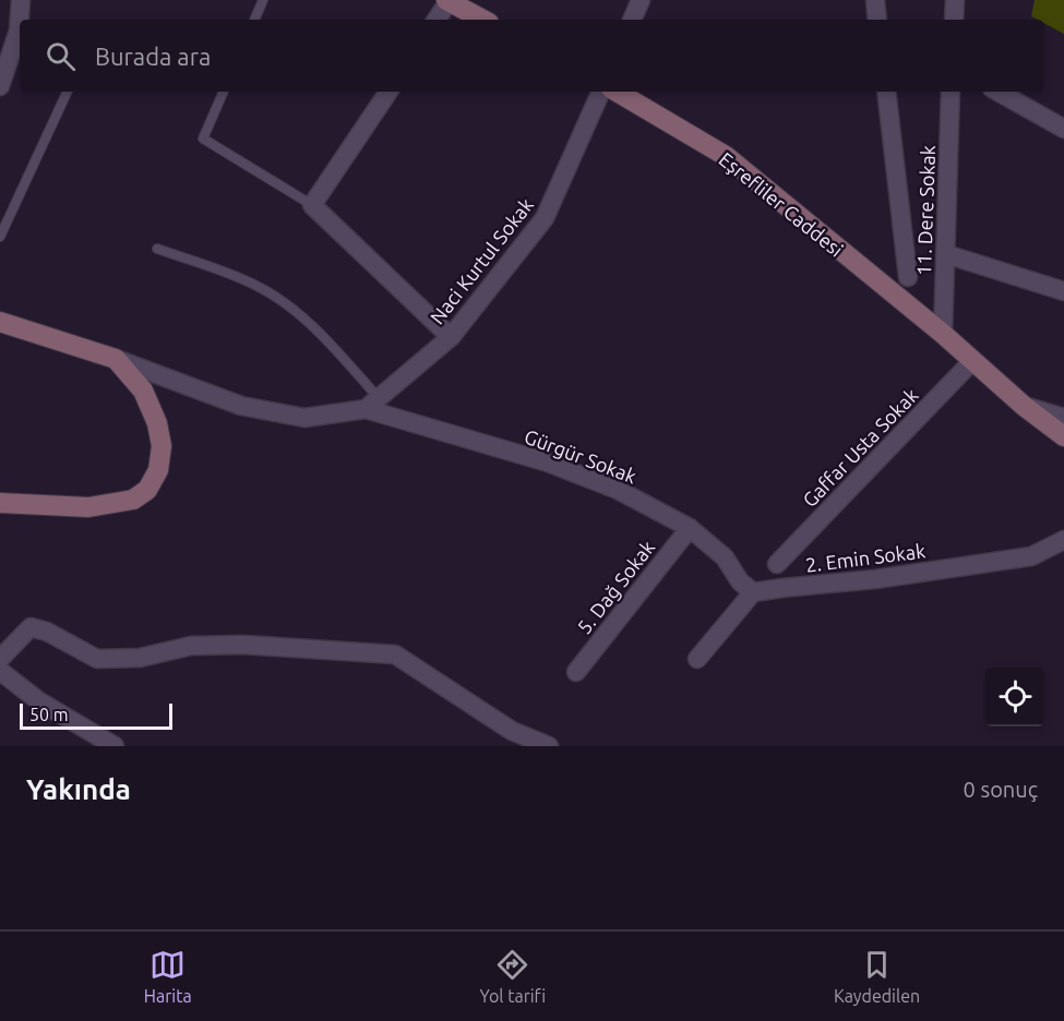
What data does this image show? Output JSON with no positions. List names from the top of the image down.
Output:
{
  "streets": {
    "main road": ["Eşrefliler Caddesi"],
    "street": [
      "11. Dere Sokak",
      "Naci Kurtul Sokak",
      "Gaffar Usta Sokak",
      "Gürgür Sokak",
      "2. Emin Sokak",
      "5. Dağ Sokak"
    ]
  },
  "crossings": [
    ["Eşrefliler Caddesi", "11. Dere Sokak"],
    ["Eşrefliler Caddesi", "Gaffar Usta Sokak"],
    ["Naci Kurtul Sokak", "Gürgür Sokak"],
    ["Gürgür Sokak", "2. Emin Sokak"],
    ["Gürgür Sokak", "5. Dağ Sokak"]
  ],
  "scale_bar": "50 m",
  "page": {
    "search": "Burada ara",
    "scale": "50 m",
    "heading": ["Yakında", "0 sonuç"],
    "nav": ["Harita", "Yol tarifi", "Kaydedilen"]
  }
}
